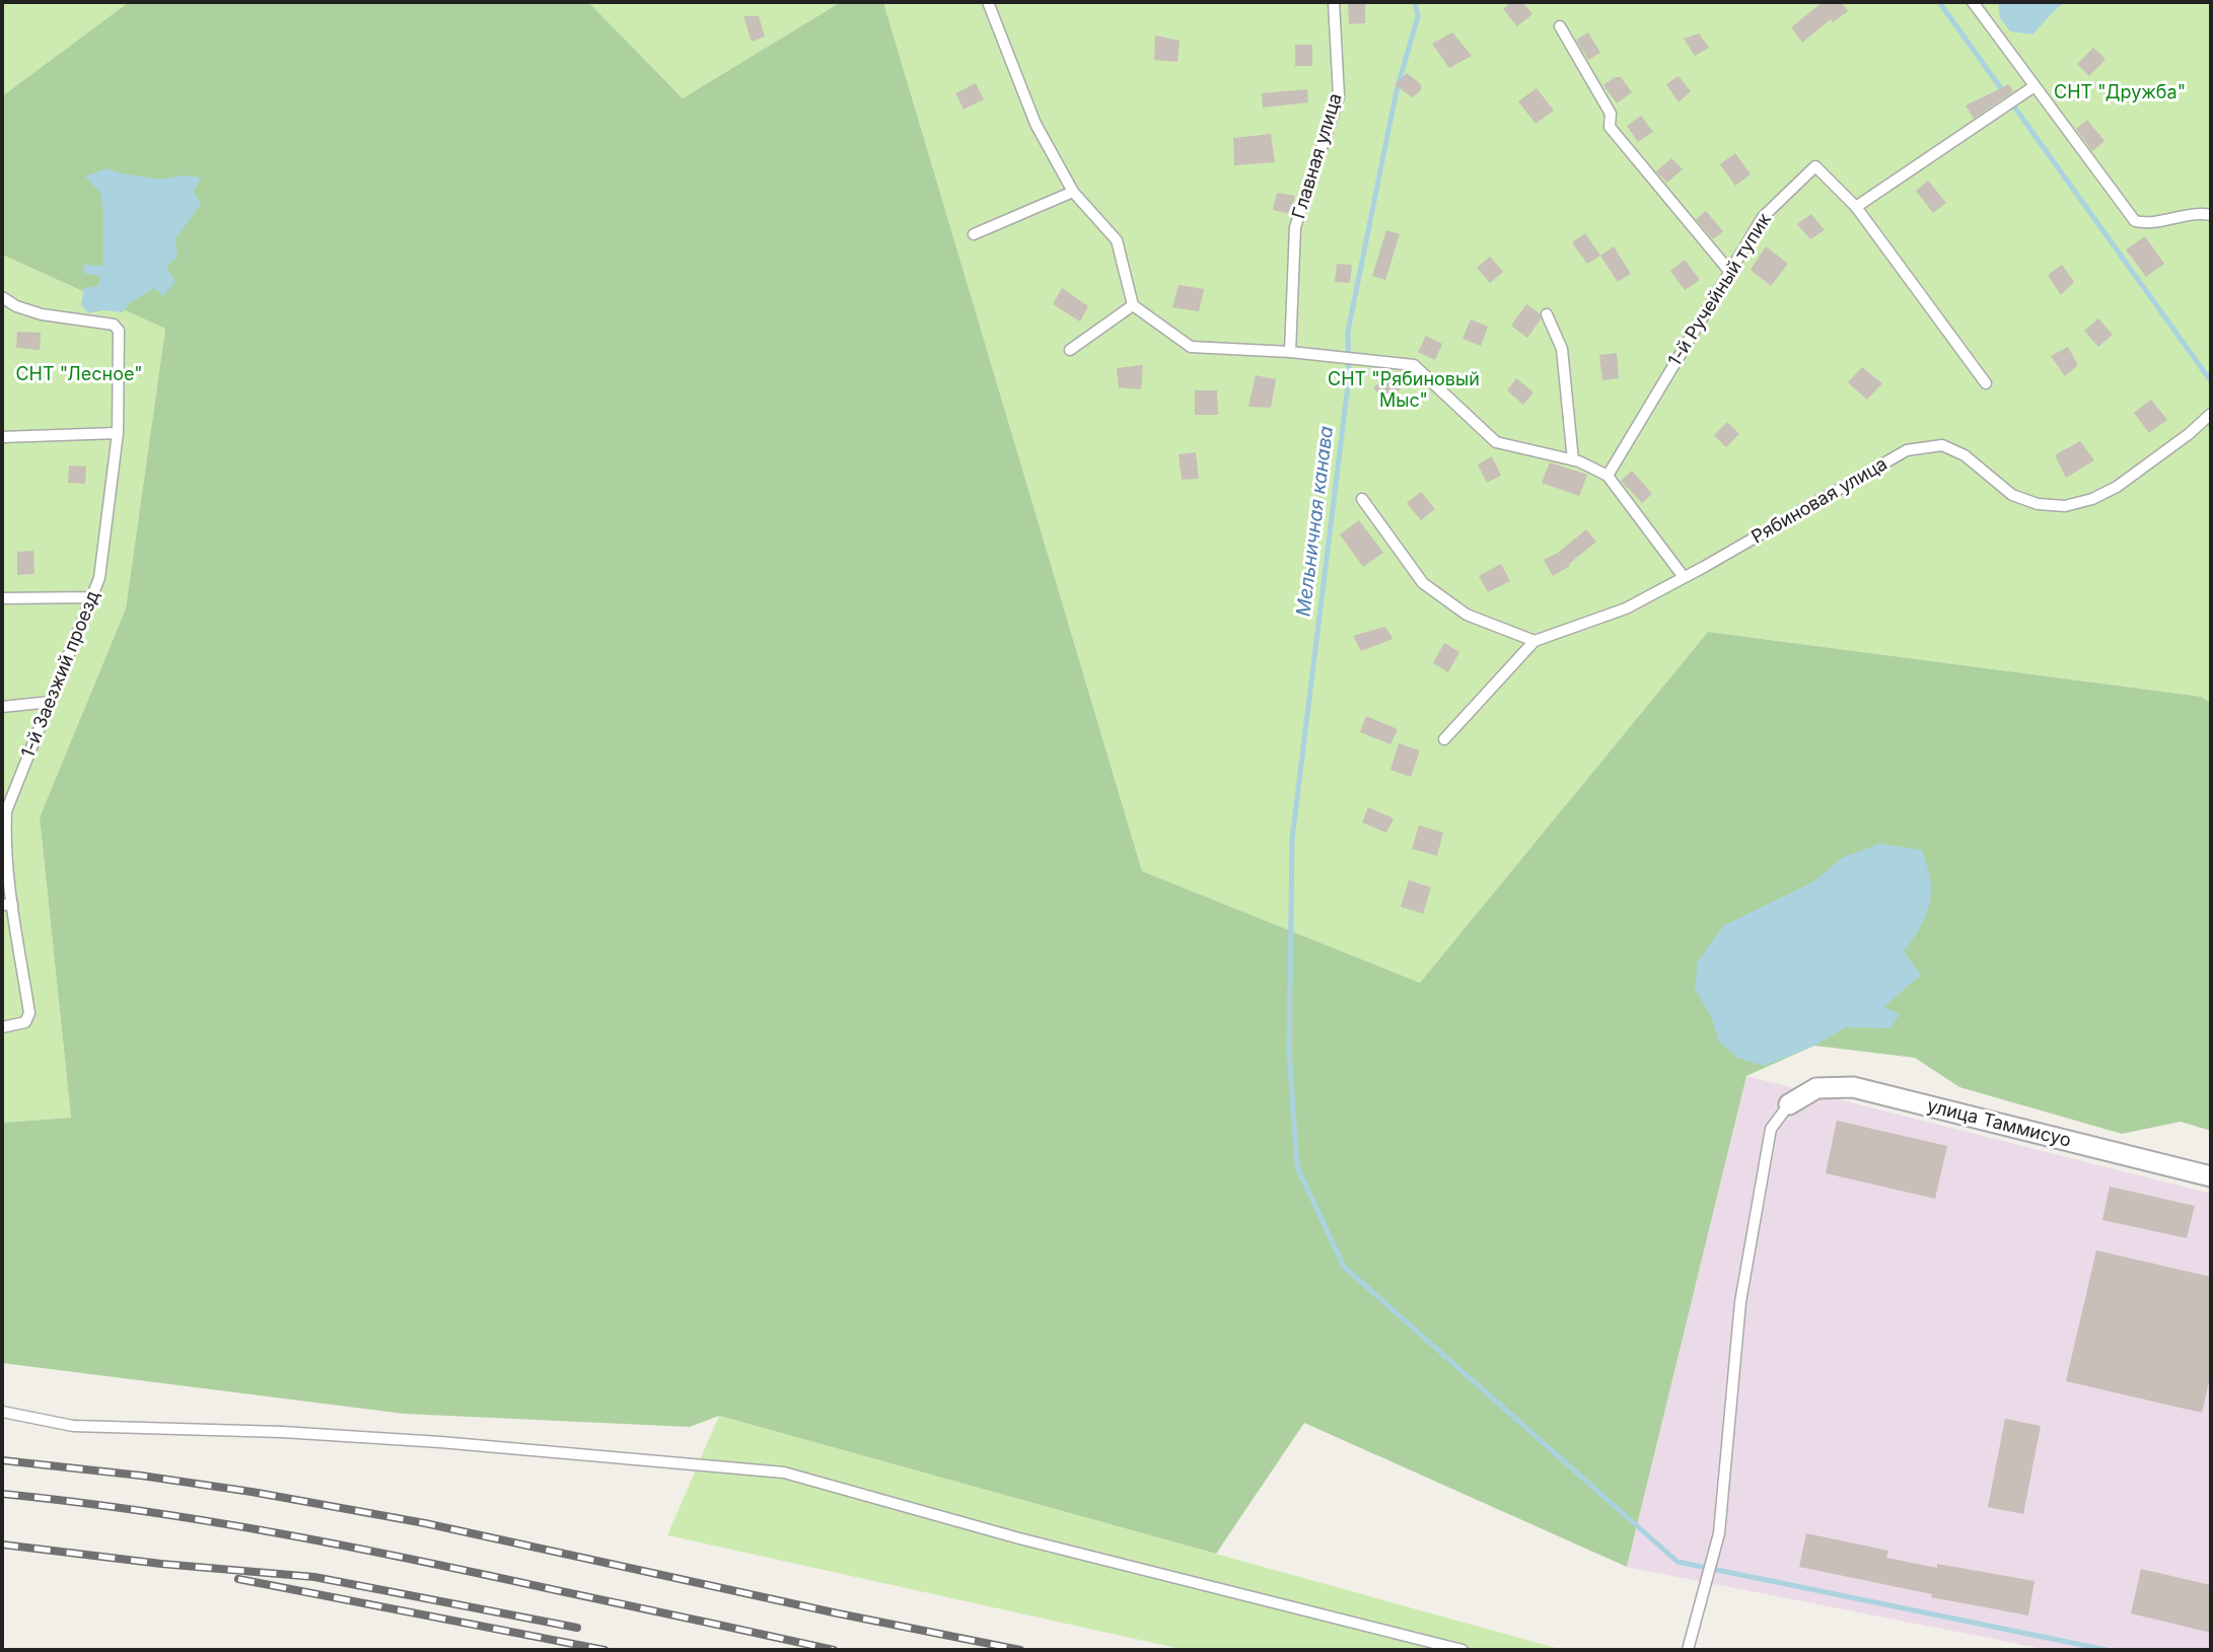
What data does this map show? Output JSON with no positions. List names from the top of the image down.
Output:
{
  "streets": {
    "street": ["улица Таммисуо"],
    "lane": [
      "Главная улица",
      "1-й Ручейный тупик",
      "Рябиновая улица",
      "1-й Заезжий проезд"
    ]
  },
  "water": ["Мельничная канава"],
  "parks": ["СНТ \"Дружба\"", "СНТ \"Лесное\"", "СНТ \"Рябиновый Мыс\""]
}
